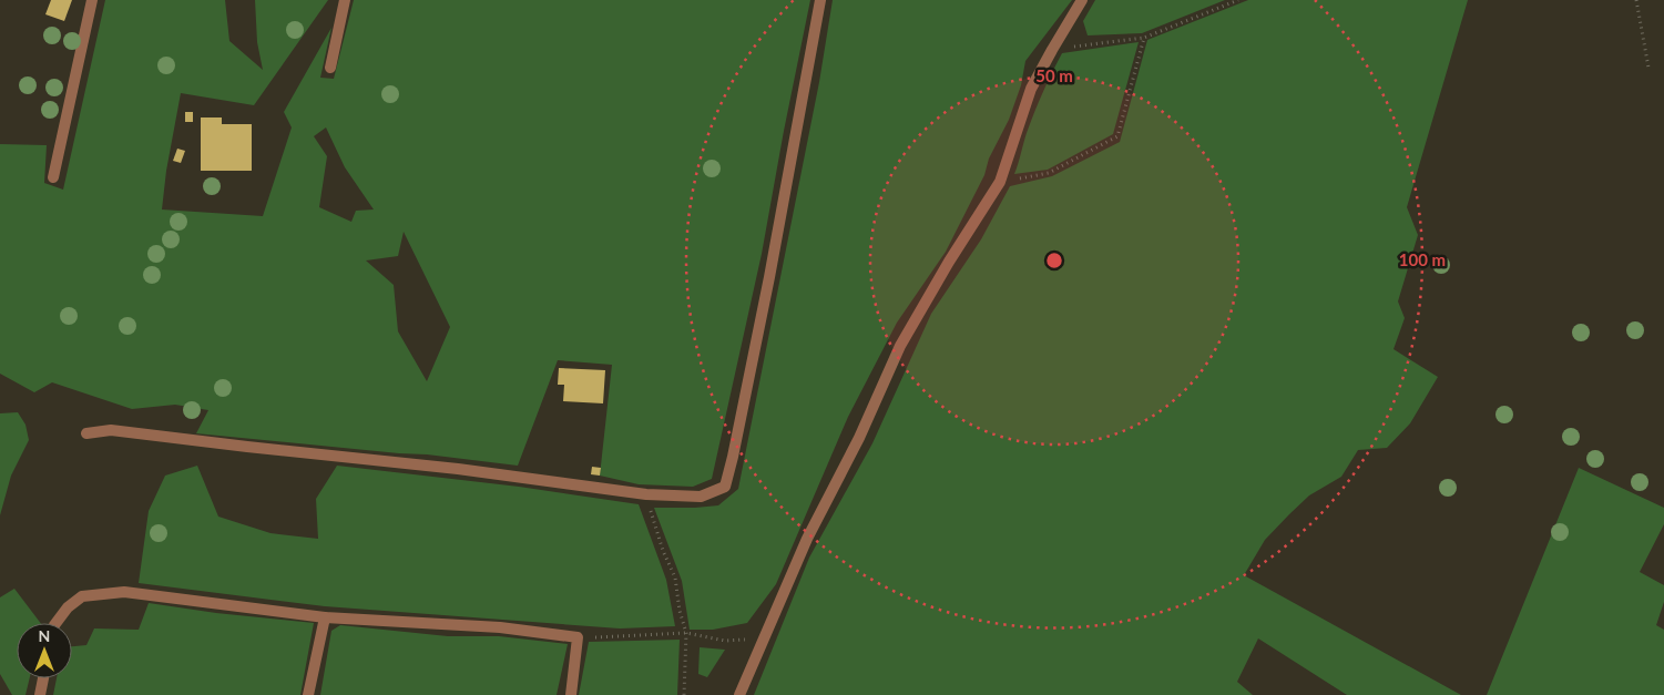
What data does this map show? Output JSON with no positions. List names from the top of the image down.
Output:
{
  "north": "top",
  "rings": ["50 m", "100 m"]
}
